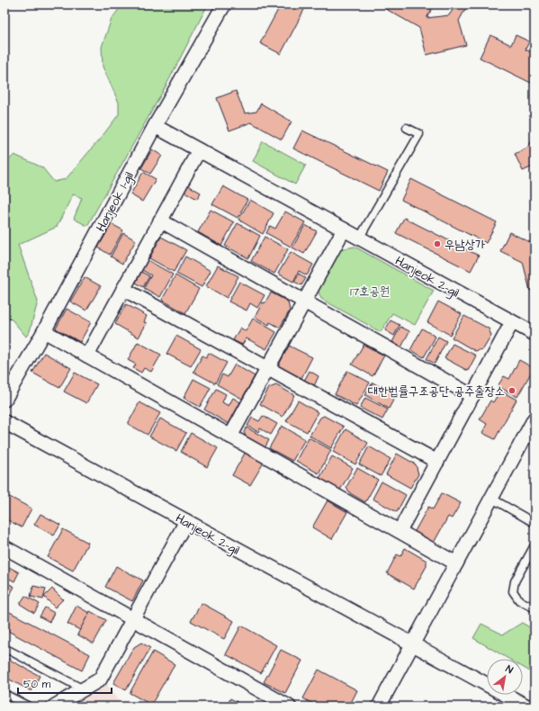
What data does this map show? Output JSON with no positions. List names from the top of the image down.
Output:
{
  "streets": {
    "street": ["Hanjeok 1-gil", "Hanjeok 2-gil"]
  },
  "crossings": [
    ["Hanjeok 1-gil", "Hanjeok 2-gil"]
  ],
  "parks": ["17호공원"],
  "places": ["우남상가", "대한법률구조공단 공주출장소"],
  "scale_bar": "50 m",
  "north": "top right"
}
